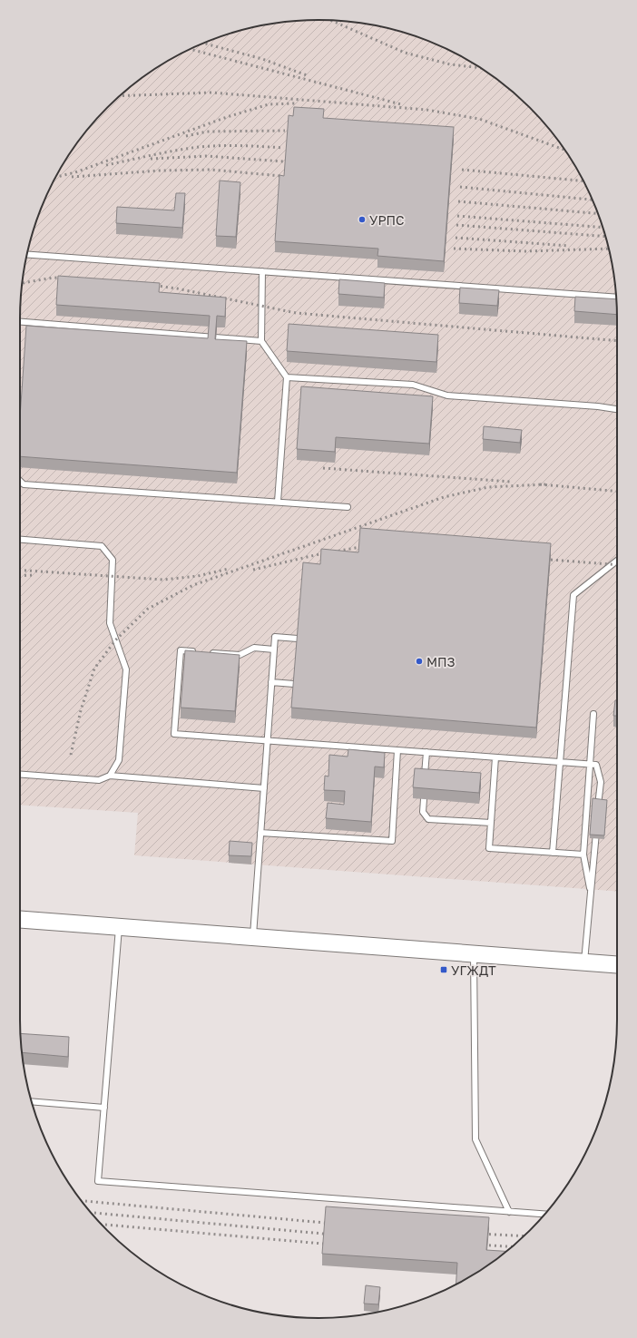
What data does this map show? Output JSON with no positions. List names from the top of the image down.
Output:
{
  "places": {
    "other": ["УРПС", "МПЗ"],
    "transit": ["УГЖДТ"]
  }
}
